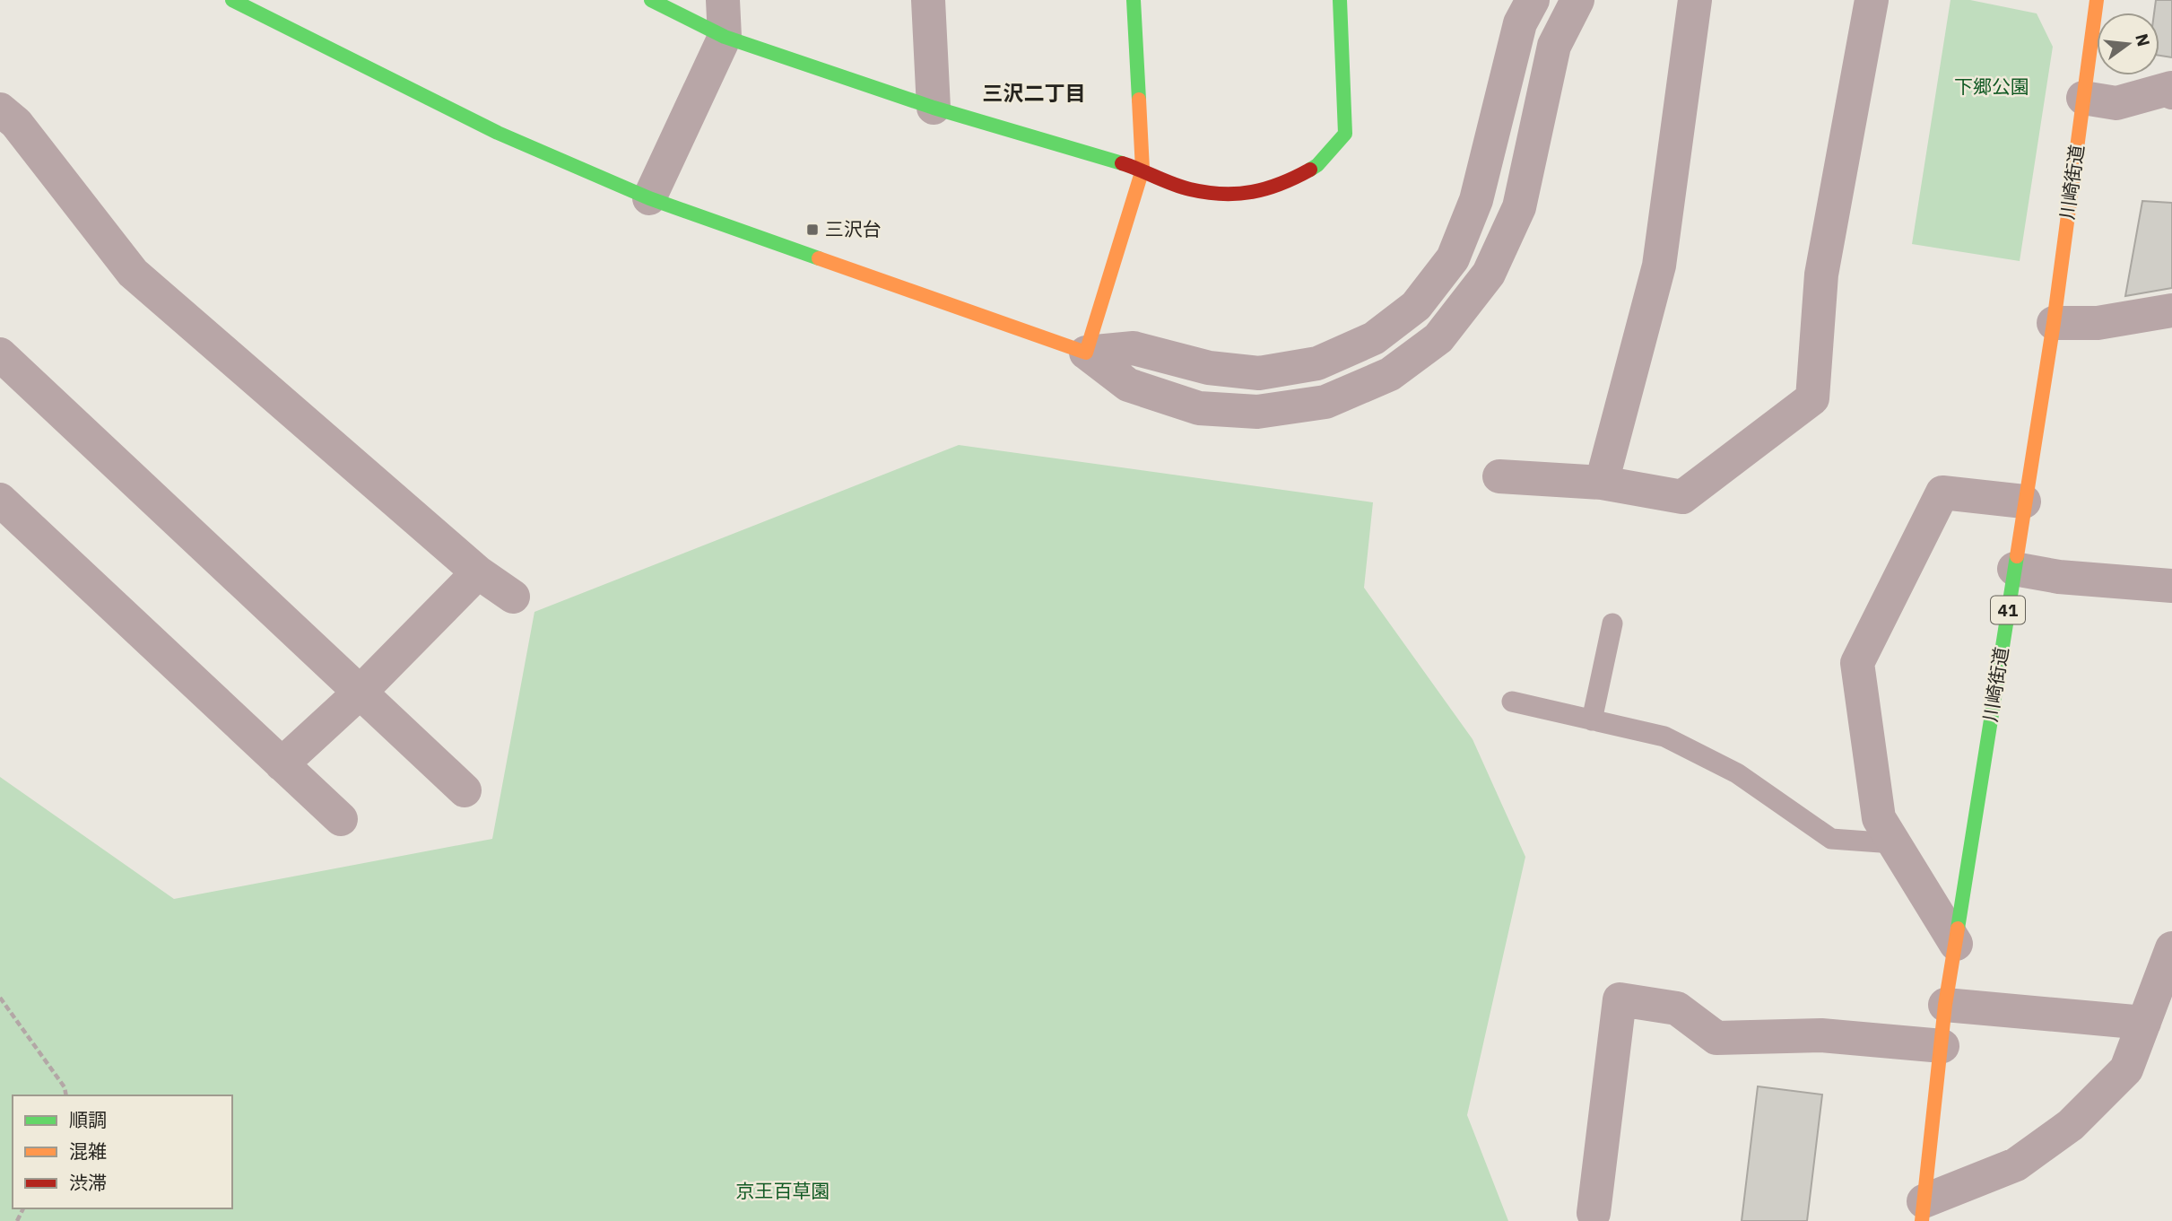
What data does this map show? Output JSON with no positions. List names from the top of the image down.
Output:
{
  "streets": {
    "street": ["川崎街道", "41"]
  },
  "districts": ["三沢二丁目"],
  "parks": ["下郷公園", "京王百草園"],
  "places": {
    "transit": ["三沢台"]
  },
  "legend": ["順調", "混雑", "渋滞"],
  "north": "right"
}
